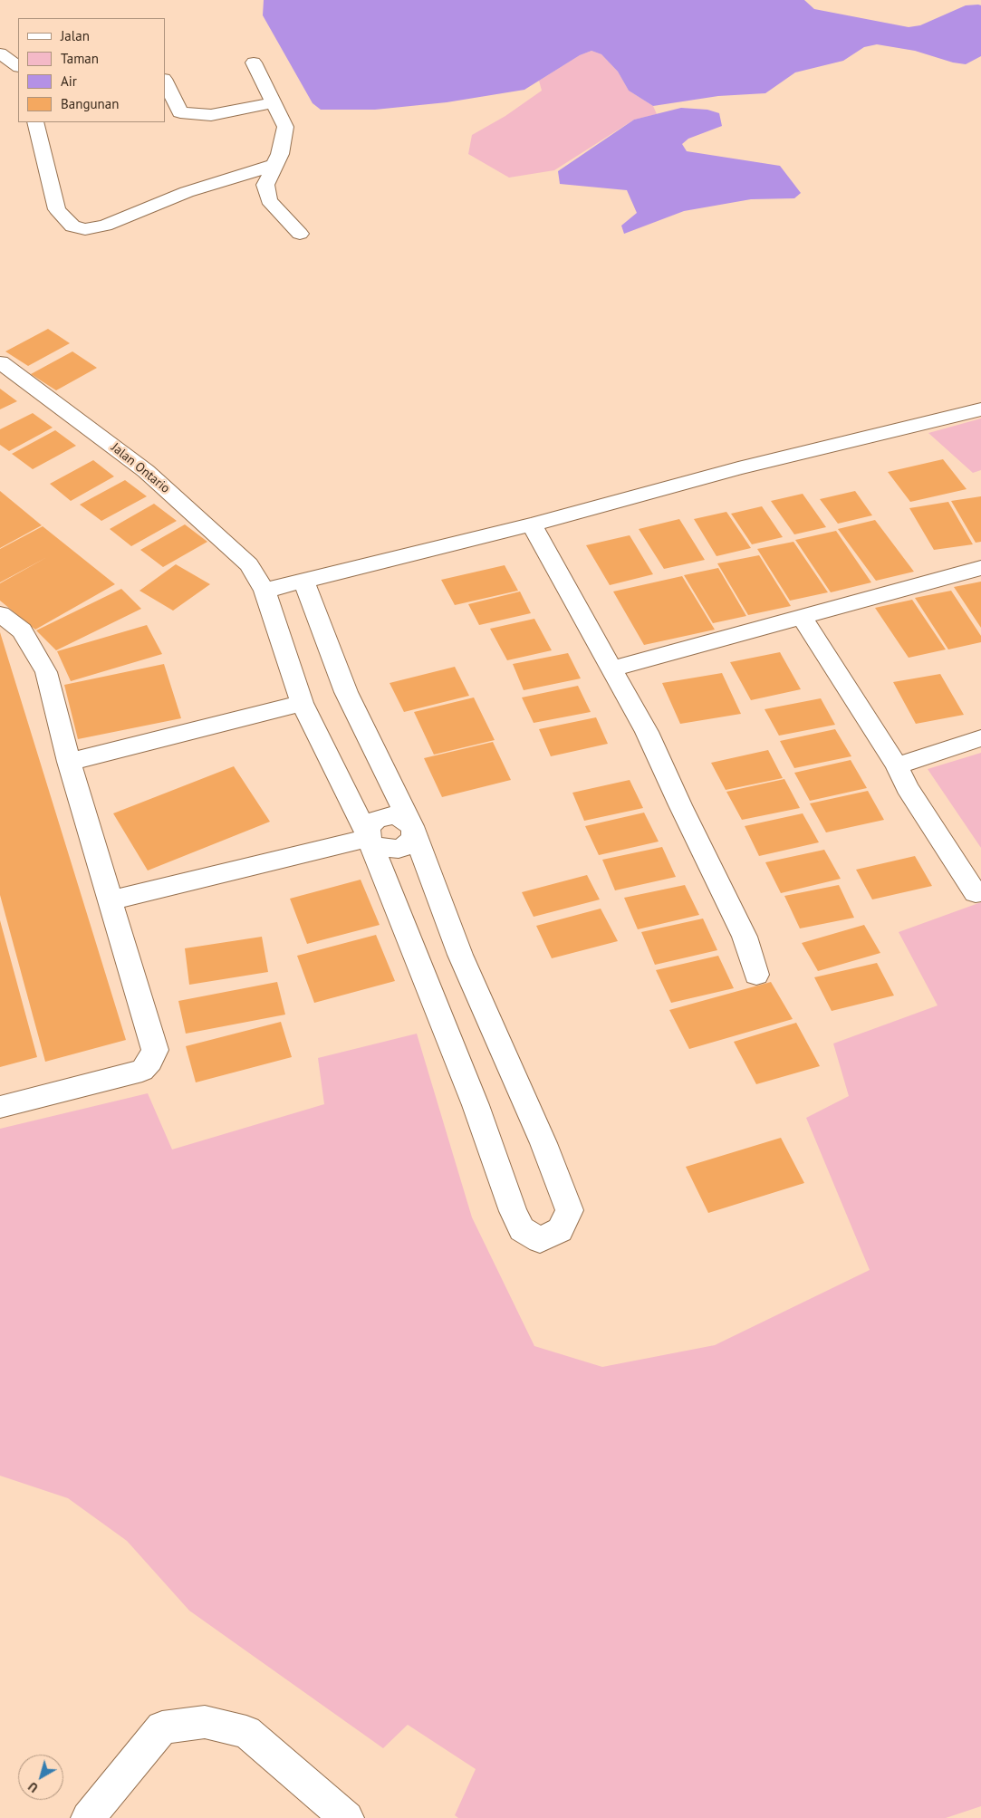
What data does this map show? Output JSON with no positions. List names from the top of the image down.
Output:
{
  "streets": {
    "street": ["Jalan Ontario"]
  },
  "legend": [
    "Jalan",
    "Taman",
    "Air",
    "Bangunan"
  ],
  "north": "bottom left"
}
